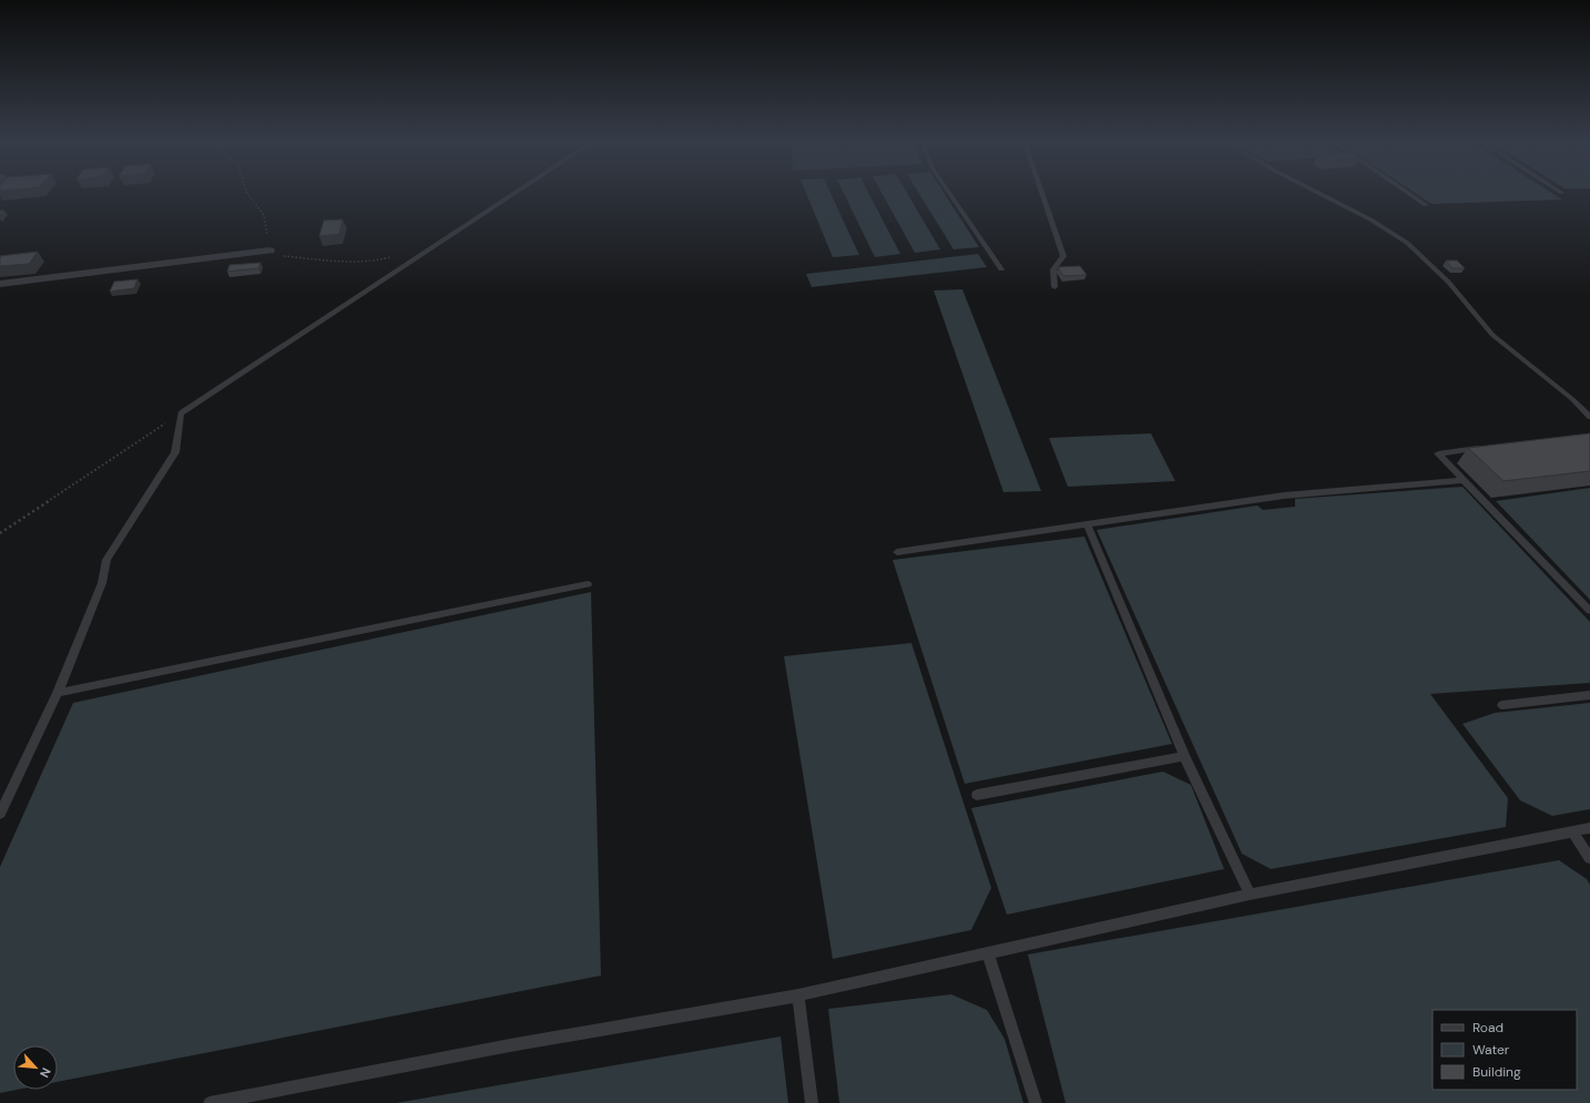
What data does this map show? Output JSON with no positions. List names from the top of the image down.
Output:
{
  "legend": ["Road", "Water", "Building"],
  "north": "bottom right"
}
